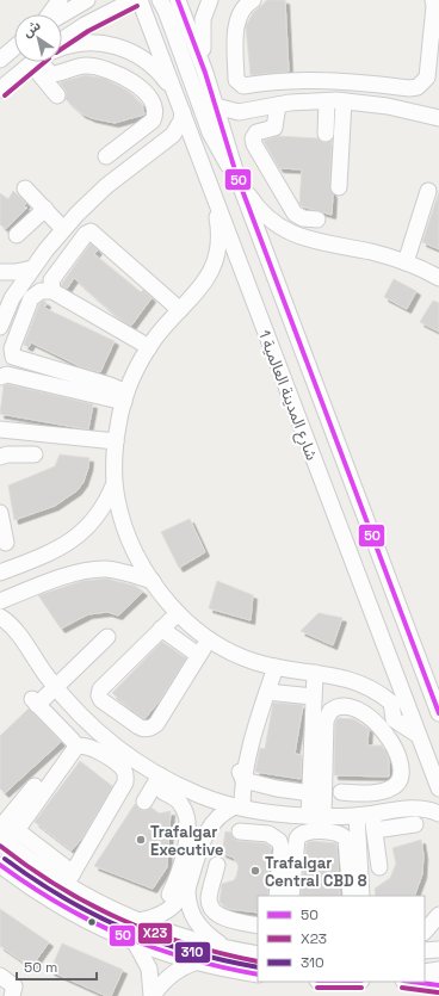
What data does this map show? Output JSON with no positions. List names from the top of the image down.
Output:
{
  "streets": {
    "street": ["شارع المدينة العالمية 1"]
  },
  "places": ["Trafalgar Executive", "Trafalgar Central CBD 8"],
  "lines": ["transit line 50", "transit line X23", "transit line 310"],
  "legend": ["50", "X23", "310"],
  "scale_bar": "50 m",
  "north": "top left"
}
